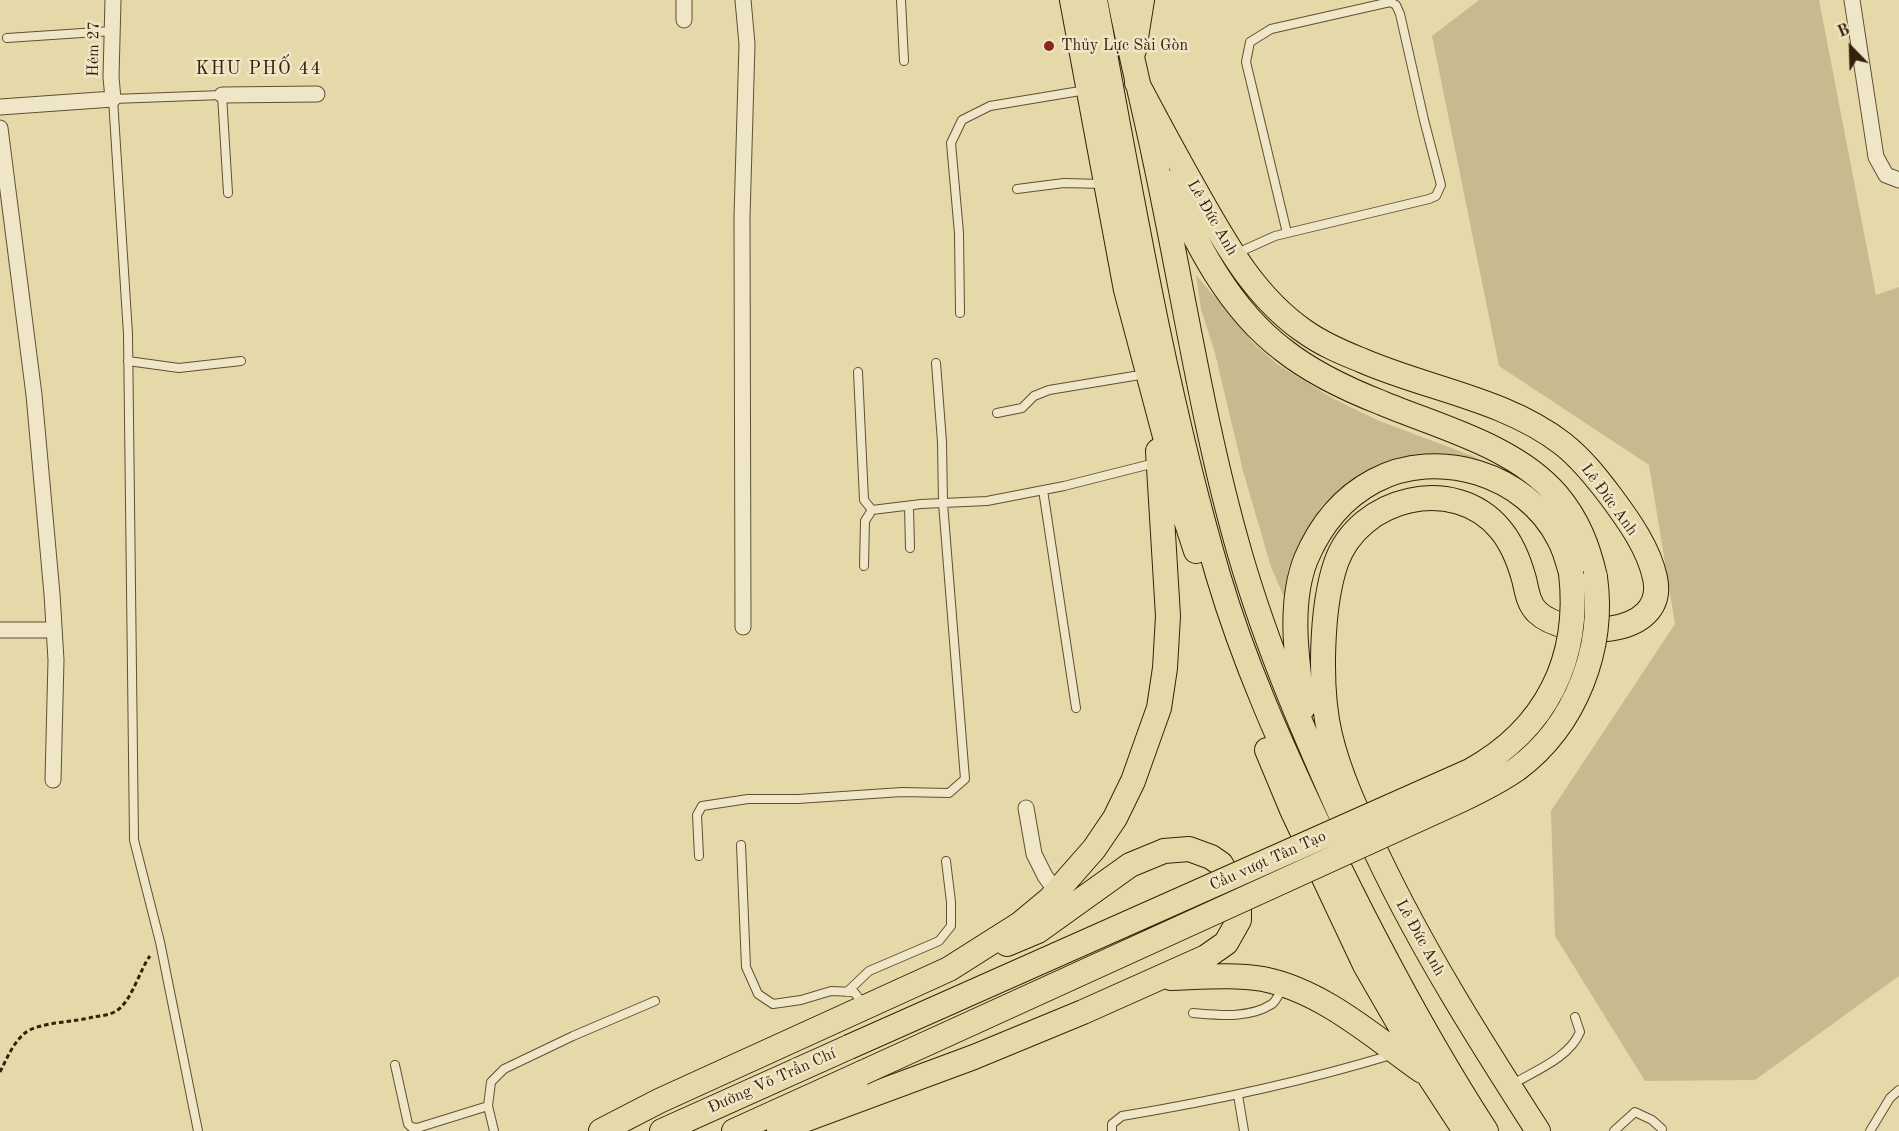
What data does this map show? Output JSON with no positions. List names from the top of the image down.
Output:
{
  "streets": {
    "highway": ["Lê Đức Anh", "Cầu vượt Tân Tạo", "Đường Võ Trần Chí"],
    "street": ["Hẻm 27"]
  },
  "crossings": [
    ["Lê Đức Anh", "Cầu vượt Tân Tạo"],
    ["Lê Đức Anh", "Đường Võ Trần Chí"],
    ["Cầu vượt Tân Tạo", "Đường Võ Trần Chí"]
  ],
  "districts": ["KHU PHỐ 44"],
  "places": ["Thủy Lực Sài Gòn"],
  "north": "top left"
}
